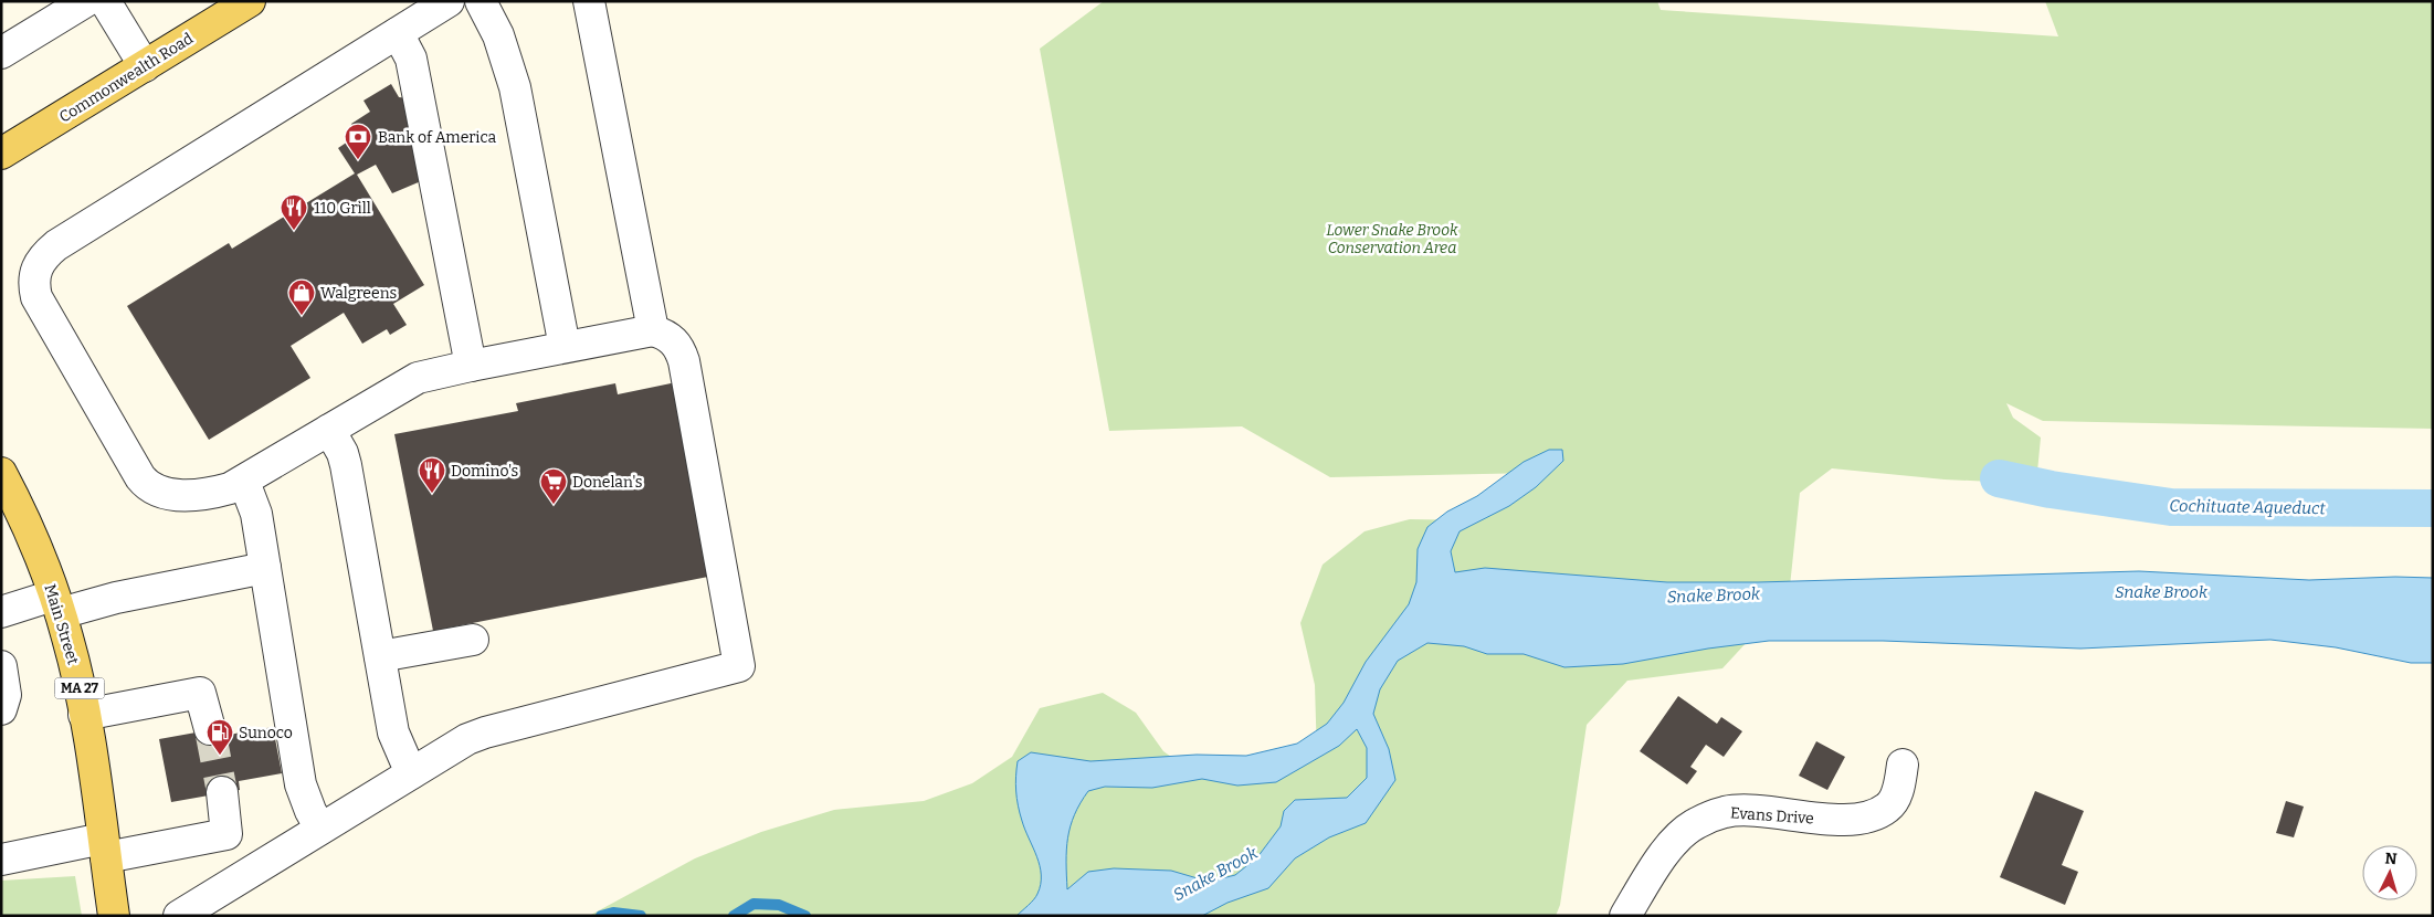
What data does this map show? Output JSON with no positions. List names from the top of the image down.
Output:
{
  "streets": {
    "main road": ["Commonwealth Road", "Main Street", "MA 27"],
    "street": ["Evans Drive"]
  },
  "water": ["Cochituate Aqueduct", "Snake Brook"],
  "parks": ["Lower Snake Brook Conservation Area"],
  "places": {
    "bank": ["Bank of America"],
    "restaurant": ["110 Grill", "Domino's"],
    "shop": ["Walgreens"],
    "supermarket": ["Donelan's"],
    "fuel station": ["Sunoco"]
  },
  "north": "top"
}
